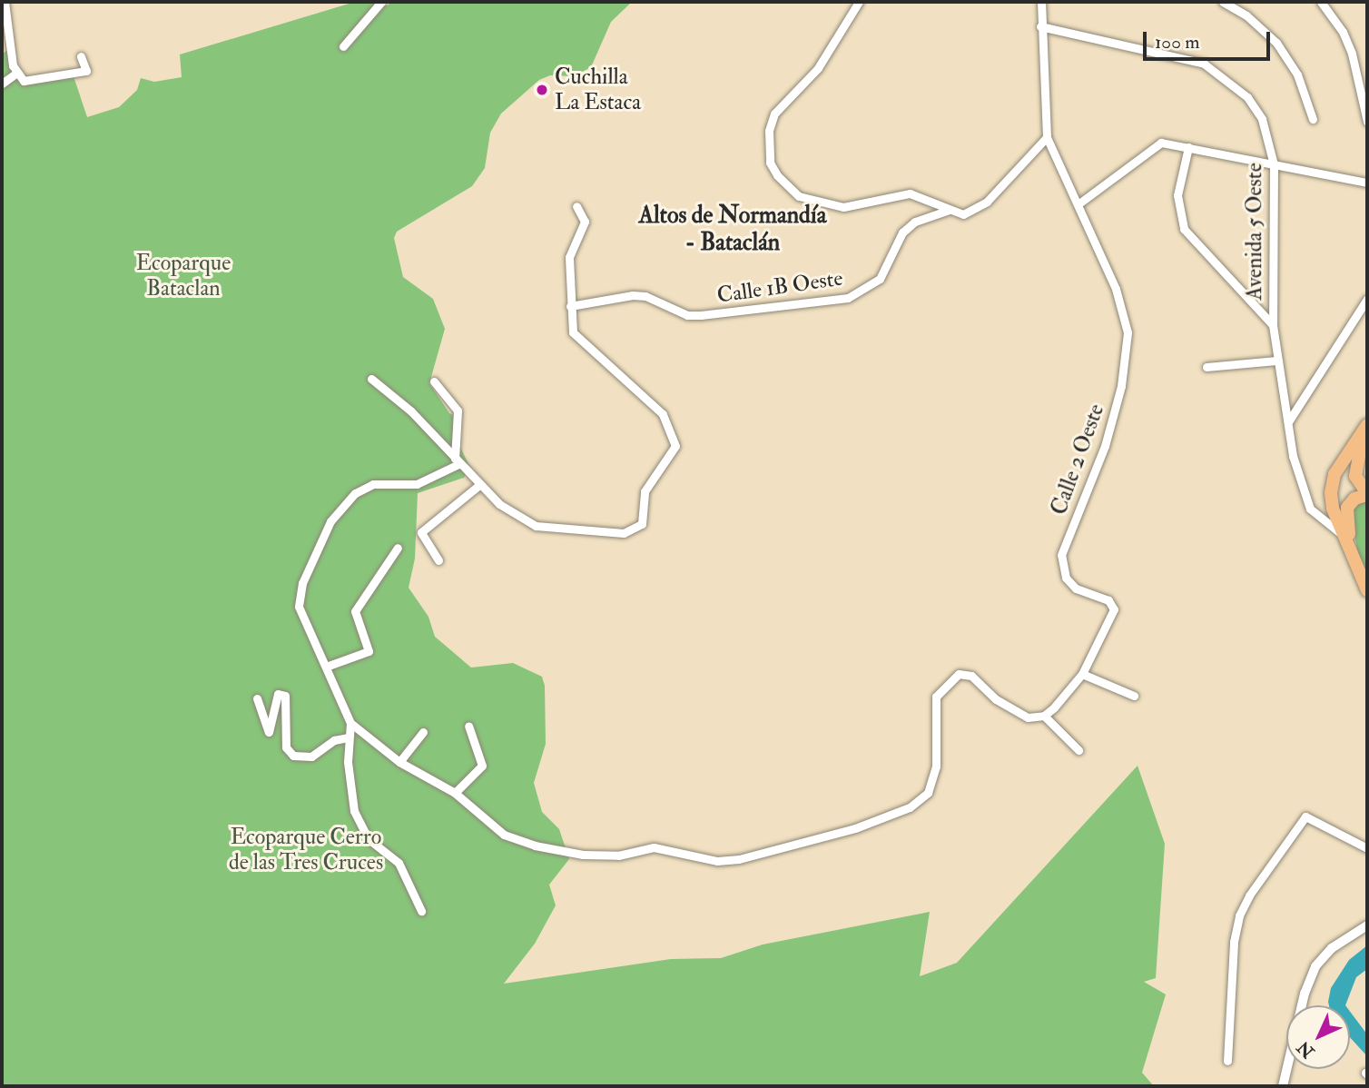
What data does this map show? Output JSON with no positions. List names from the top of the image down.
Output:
{
  "streets": {
    "street": ["Avenida 5 Oeste", "Calle 1B Oeste", "Calle 2 Oeste"]
  },
  "crossings": [
    ["Avenida 5 Oeste", "Calle 2 Oeste"],
    ["Calle 1B Oeste", "Calle 2 Oeste"]
  ],
  "districts": ["Altos de Normandía - Bataclán"],
  "parks": ["Ecoparque Bataclan", "Ecoparque Cerro de las Tres Cruces"],
  "places": ["Cuchilla La Estaca"],
  "scale_bar": "100 m",
  "north": "bottom left"
}
